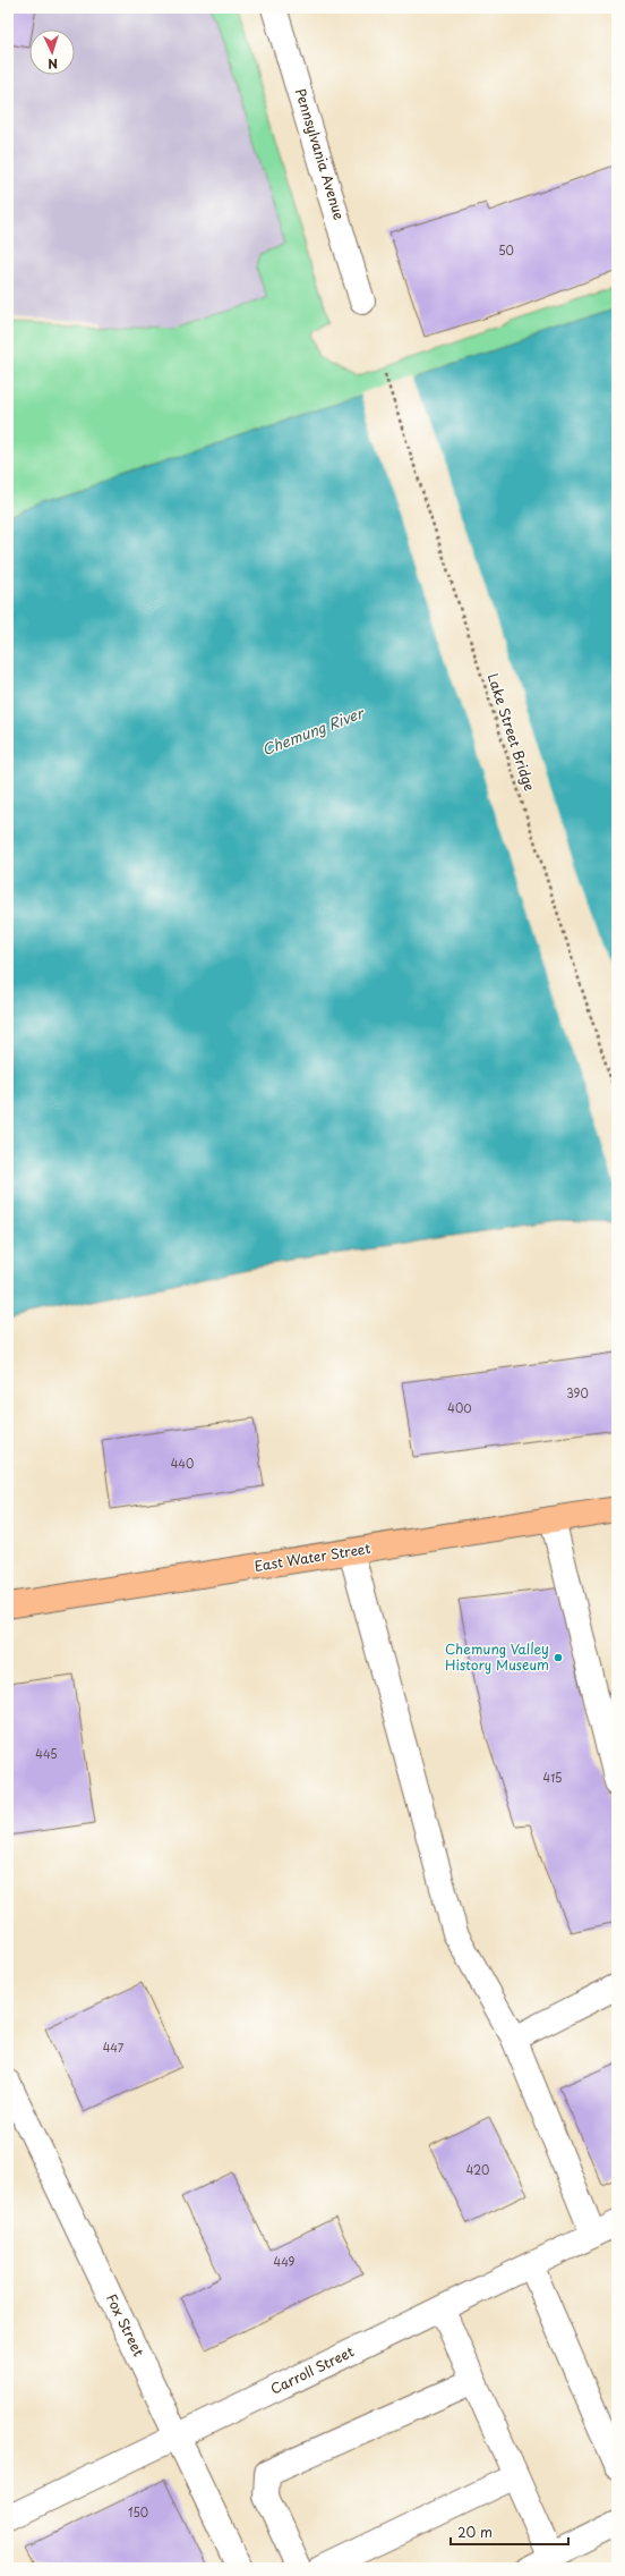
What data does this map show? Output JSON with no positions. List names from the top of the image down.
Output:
{
  "streets": {
    "main road": ["East Water Street"],
    "street": ["Pennsylvania Avenue", "Fox Street", "Carroll Street"],
    "path": ["Lake Street Bridge"]
  },
  "crossings": [
    ["Fox Street", "Carroll Street"]
  ],
  "water": ["Chemung River"],
  "places": ["Chemung Valley History Museum"],
  "house_numbers": [
    "50",
    "390",
    "400",
    "440",
    "445",
    "415",
    "447",
    "420",
    "449",
    "150"
  ],
  "scale_bar": "20 m",
  "north": "bottom"
}
